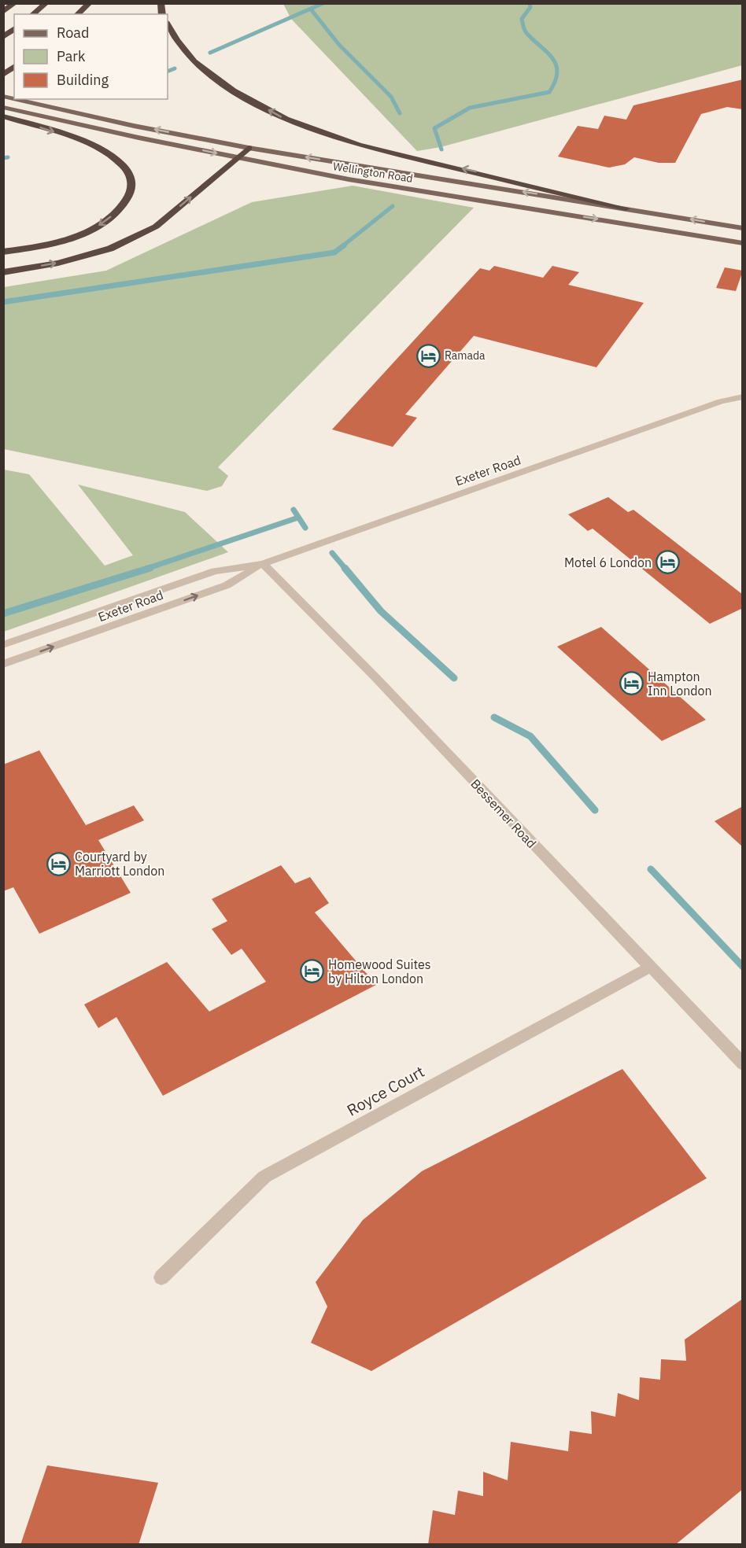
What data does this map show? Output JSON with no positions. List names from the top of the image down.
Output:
{
  "streets": {
    "main road": ["Wellington Road"],
    "street": ["Exeter Road", "Bessemer Road", "Royce Court"]
  },
  "crossings": [
    ["Exeter Road", "Bessemer Road"],
    ["Bessemer Road", "Royce Court"]
  ],
  "places": {
    "hotel": [
      "Ramada",
      "Motel 6 London",
      "Hampton Inn London",
      "Courtyard by Marriott London",
      "Homewood Suites by Hilton London"
    ]
  },
  "legend": ["Road", "Park", "Building"]
}
